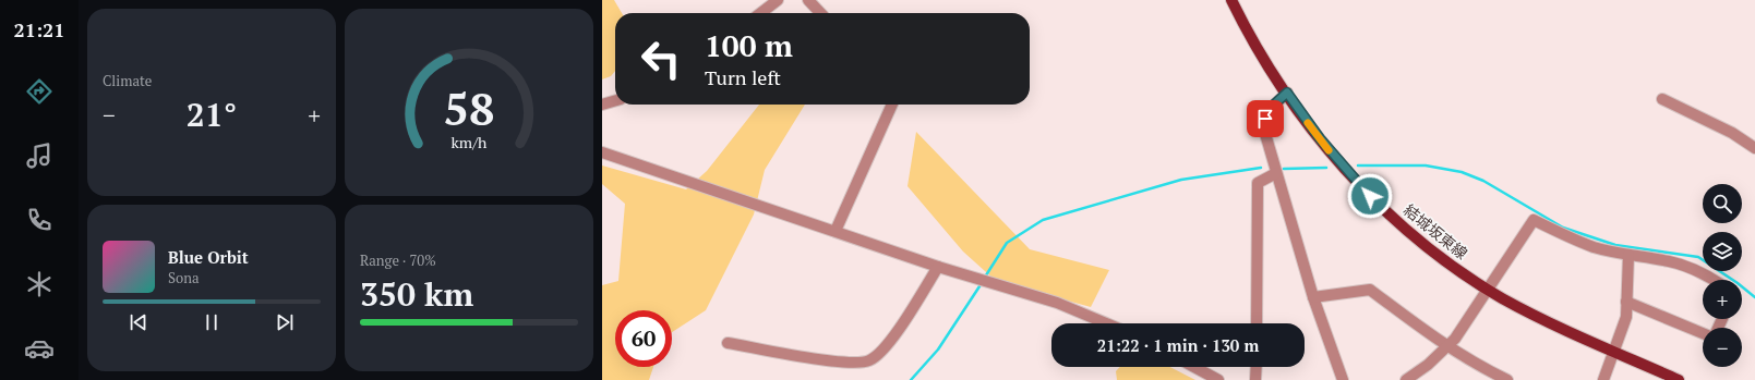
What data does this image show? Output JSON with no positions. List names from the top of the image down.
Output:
{
  "streets": {
    "main road": ["結城坂東線"]
  },
  "page": {
    "tabs": "21:21",
    "tile": [
      "Climate",
      ["Range · 70%", "350 km"]
    ],
    "turn": ["100 m", "Turn left"],
    "heat": ["−", "21°", "+"],
    "map_buttons": ["+", "−"],
    "song": ["Blue Orbit", "Sona"],
    "limit": "60",
    "trip": "21:22 · 1 min · 130 m",
    "gauge": ["58", "km/h"]
  }
}
